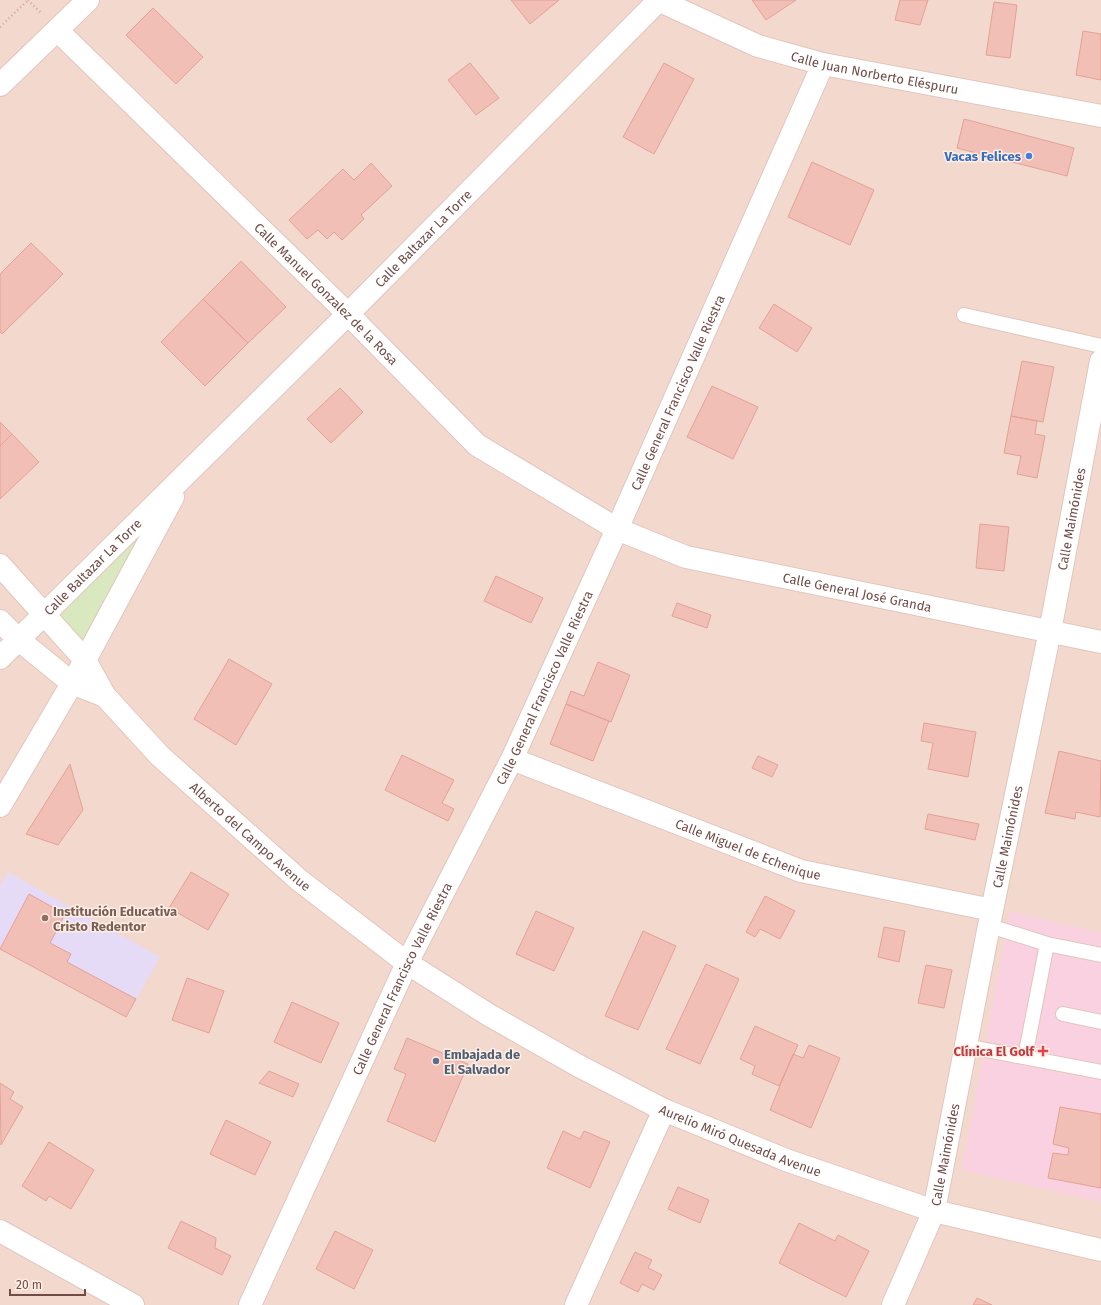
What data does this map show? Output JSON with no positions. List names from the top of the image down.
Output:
{
  "streets": {
    "street": [
      "Calle Juan Norberto Eléspuru",
      "Calle Baltazar La Torre",
      "Calle Manuel Gonzalez de la Rosa",
      "Calle General Francisco Valle Riestra",
      "Calle Maimónides",
      "Calle General José Granda",
      "Alberto del Campo Avenue",
      "Calle Miguel de Echenique",
      "Aurelio Miró Quesada Avenue"
    ]
  },
  "crossings": [
    ["Calle Juan Norberto Eléspuru", "Calle Baltazar La Torre"],
    ["Calle Juan Norberto Eléspuru", "Calle General Francisco Valle Riestra"],
    ["Calle Baltazar La Torre", "Calle Manuel Gonzalez de la Rosa"],
    ["Calle Baltazar La Torre", "Alberto del Campo Avenue"],
    ["Calle Manuel Gonzalez de la Rosa", "Calle General Francisco Valle Riestra"],
    ["Calle Manuel Gonzalez de la Rosa", "Calle General José Granda"],
    ["Calle General Francisco Valle Riestra", "Calle General José Granda"],
    ["Calle General Francisco Valle Riestra", "Alberto del Campo Avenue"],
    ["Calle General Francisco Valle Riestra", "Calle Miguel de Echenique"],
    ["Calle General Francisco Valle Riestra", "Aurelio Miró Quesada Avenue"],
    ["Calle Maimónides", "Calle General José Granda"],
    ["Calle Maimónides", "Calle Miguel de Echenique"],
    ["Calle Maimónides", "Aurelio Miró Quesada Avenue"],
    ["Alberto del Campo Avenue", "Aurelio Miró Quesada Avenue"]
  ],
  "places": {
    "other": ["Vacas Felices", "Institución Educativa Cristo Redentor", "Embajada de El Salvador"],
    "health": ["Clínica El Golf"]
  },
  "scale_bar": "20 m"
}
